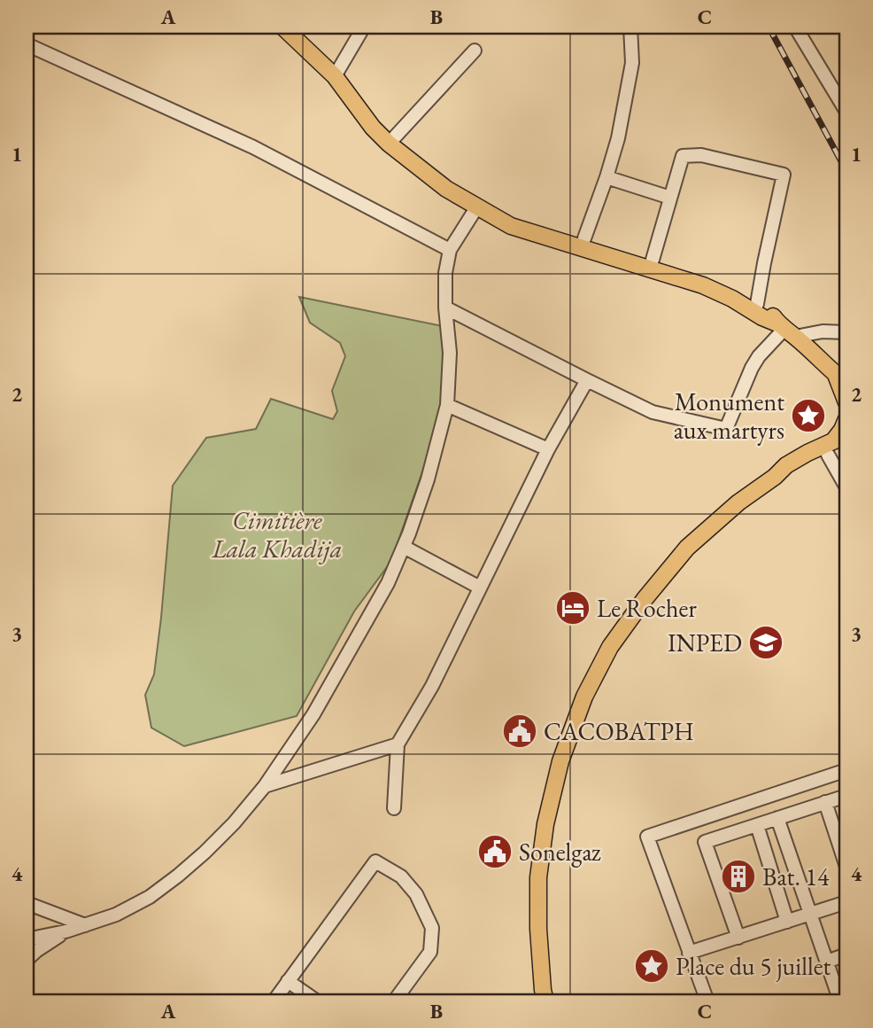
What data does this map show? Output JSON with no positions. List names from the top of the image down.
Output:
{
  "parks": ["Cimitière Lala Khadija"],
  "places": {
    "place": ["Monument aux martyrs", "Place du 5 juillet"],
    "hotel": ["Le Rocher"],
    "school or university": ["INPED"],
    "public building": ["CACOBATPH", "Sonelgaz"],
    "building": ["Bat. 14"]
  },
  "grid": {
    "columns": ["A", "B", "C"],
    "rows": [
      "1",
      "2",
      "3",
      "4"
    ]
  }
}
